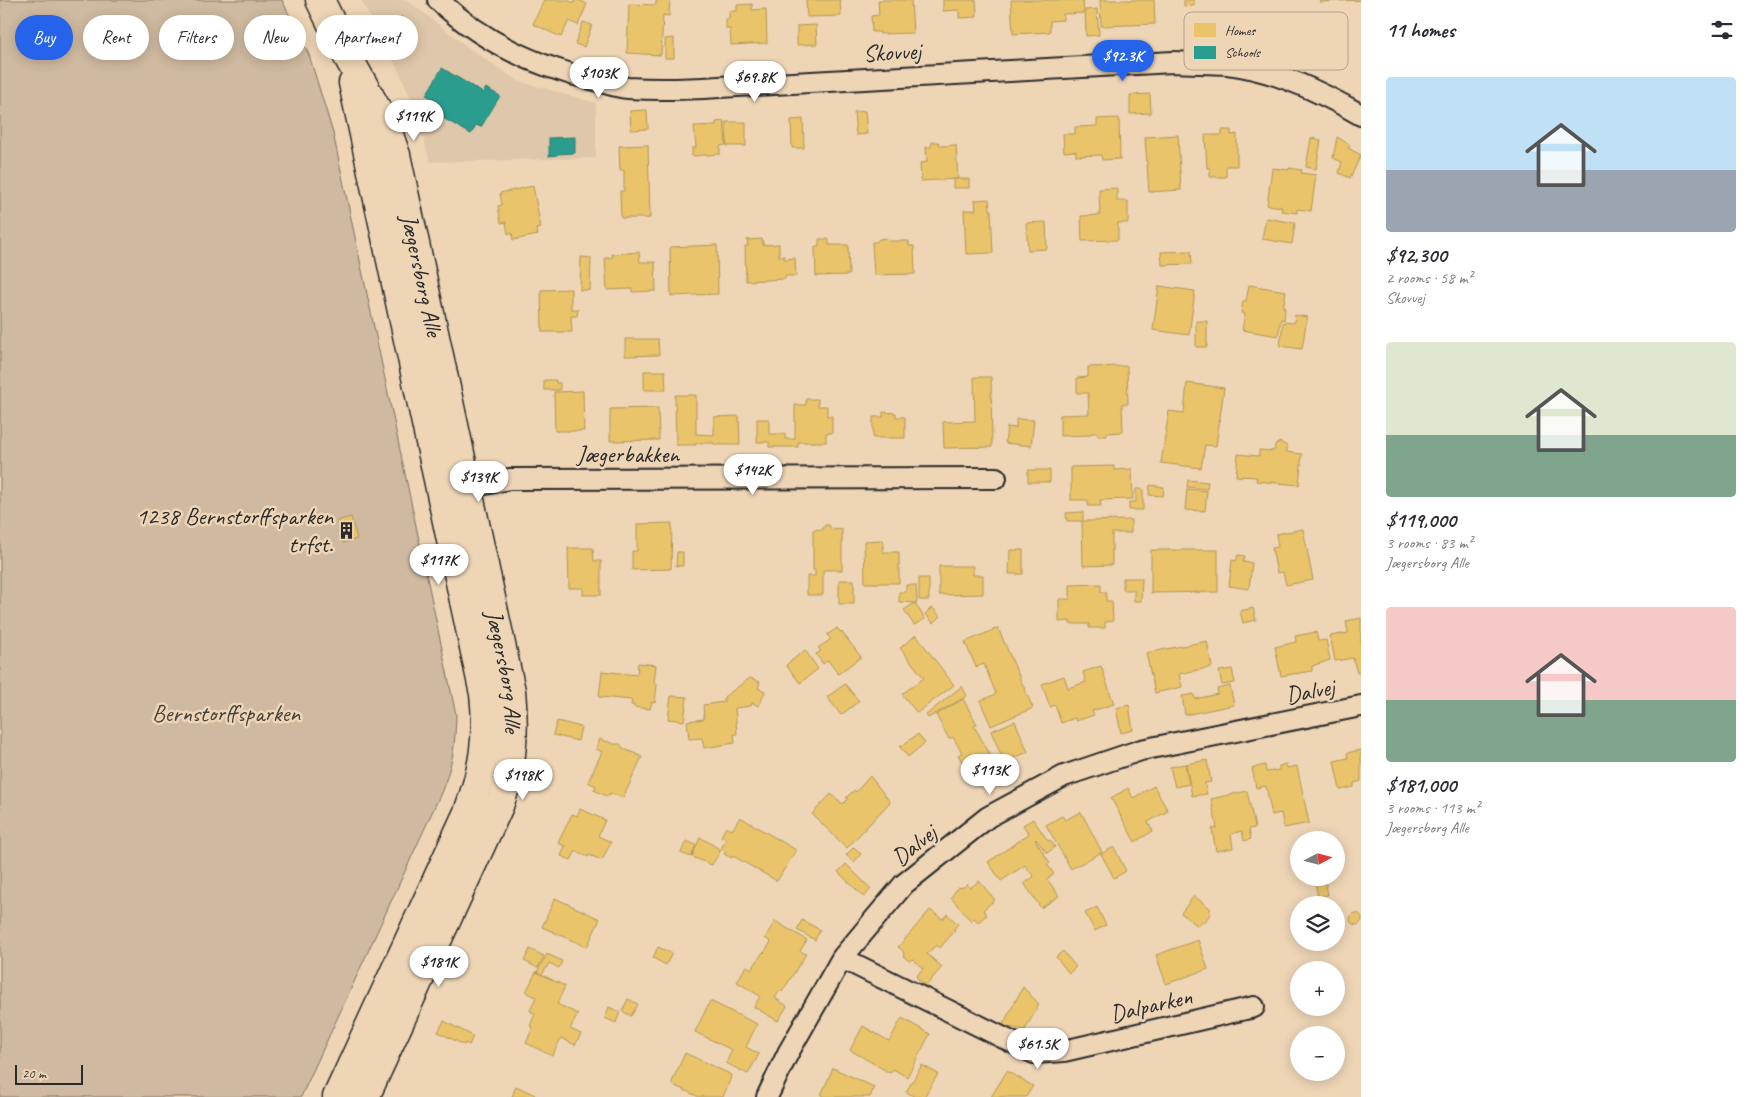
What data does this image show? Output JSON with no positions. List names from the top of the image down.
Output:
{
  "streets": {
    "street": [
      "Skovvej",
      "Jægersborg Alle",
      "Jægerbakken",
      "Dalvej",
      "Dalparken"
    ]
  },
  "crossings": [
    ["Jægersborg Alle", "Jægerbakken"],
    ["Dalvej", "Dalparken"]
  ],
  "parks": ["Bernstorffsparken"],
  "places": {
    "building": ["1238 Bernstorffsparken trfst."]
  },
  "legend": ["Homes", "Schools"],
  "scale_bar": "20 m",
  "north": "right",
  "page": {
    "heading": "11 homes",
    "chip": [
      "Buy",
      "Rent",
      "Filters",
      "New",
      "Apartment"
    ],
    "price": [
      "$92.3K",
      "$103K",
      "$69.8K",
      "$119K",
      "$142K",
      "$139K",
      "$117K",
      "$113K",
      "$198K",
      "$181K",
      "$61.5K"
    ],
    "list": [
      {
        "name": "$92,300",
        "note": "2 rooms · 58 m² · Skovvej"
      },
      {
        "name": "$119,000",
        "note": "3 rooms · 83 m² · Jægersborg Alle"
      },
      {
        "name": "$181,000",
        "note": "3 rooms · 113 m² · Jægersborg Alle"
      }
    ],
    "map_buttons": ["+", "−"],
    "scale": "20 m"
  }
}
